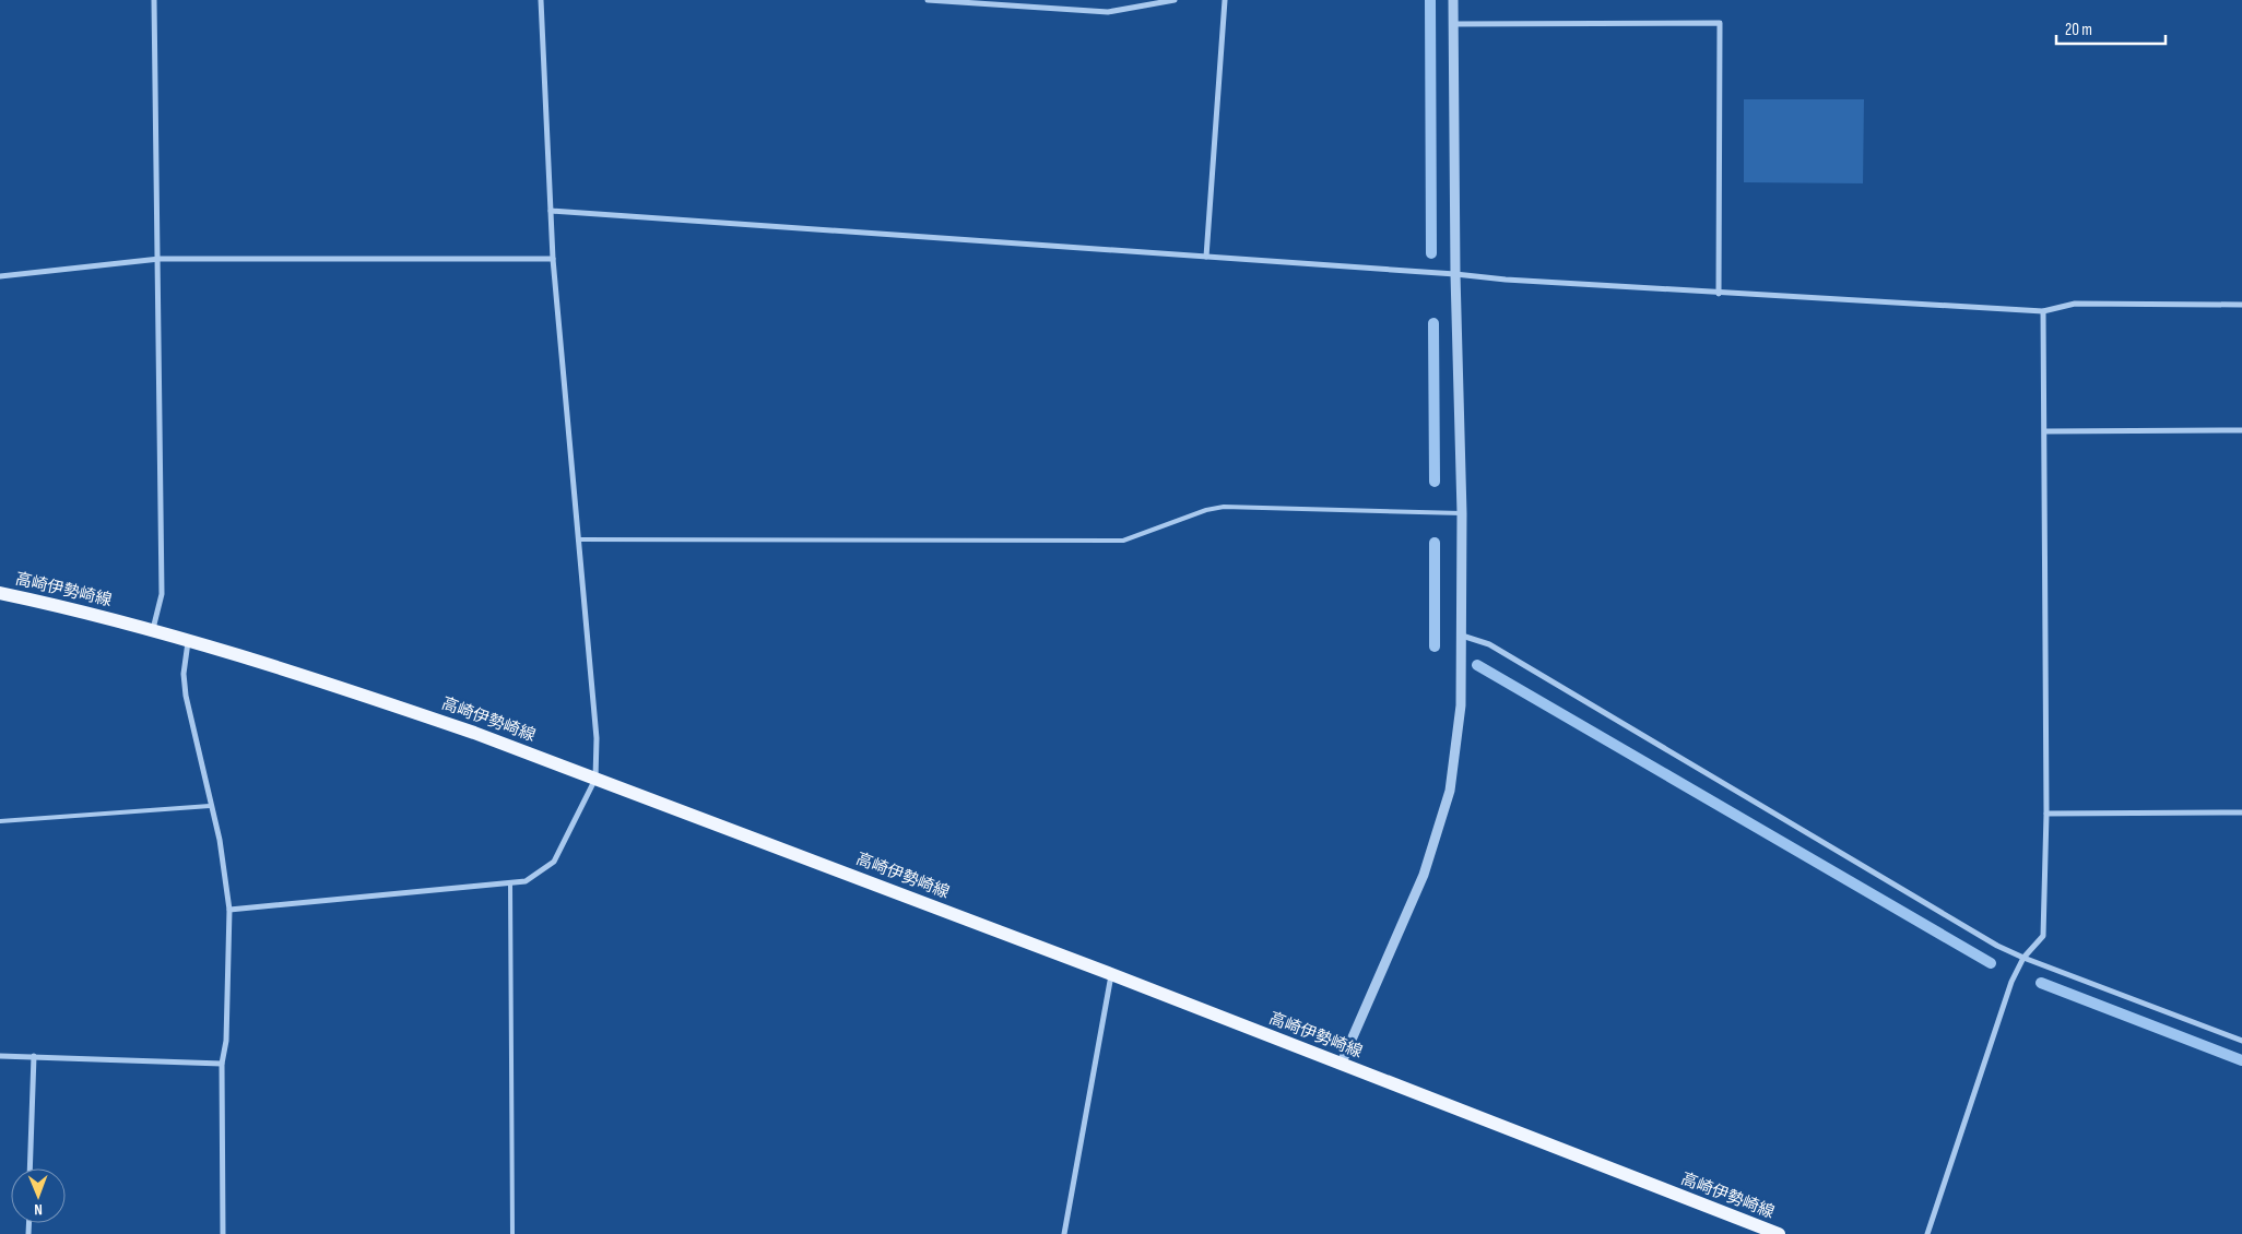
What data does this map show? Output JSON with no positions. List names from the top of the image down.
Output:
{
  "streets": {
    "main road": ["高崎伊勢崎線"]
  },
  "scale_bar": "20 m",
  "north": "bottom"
}
